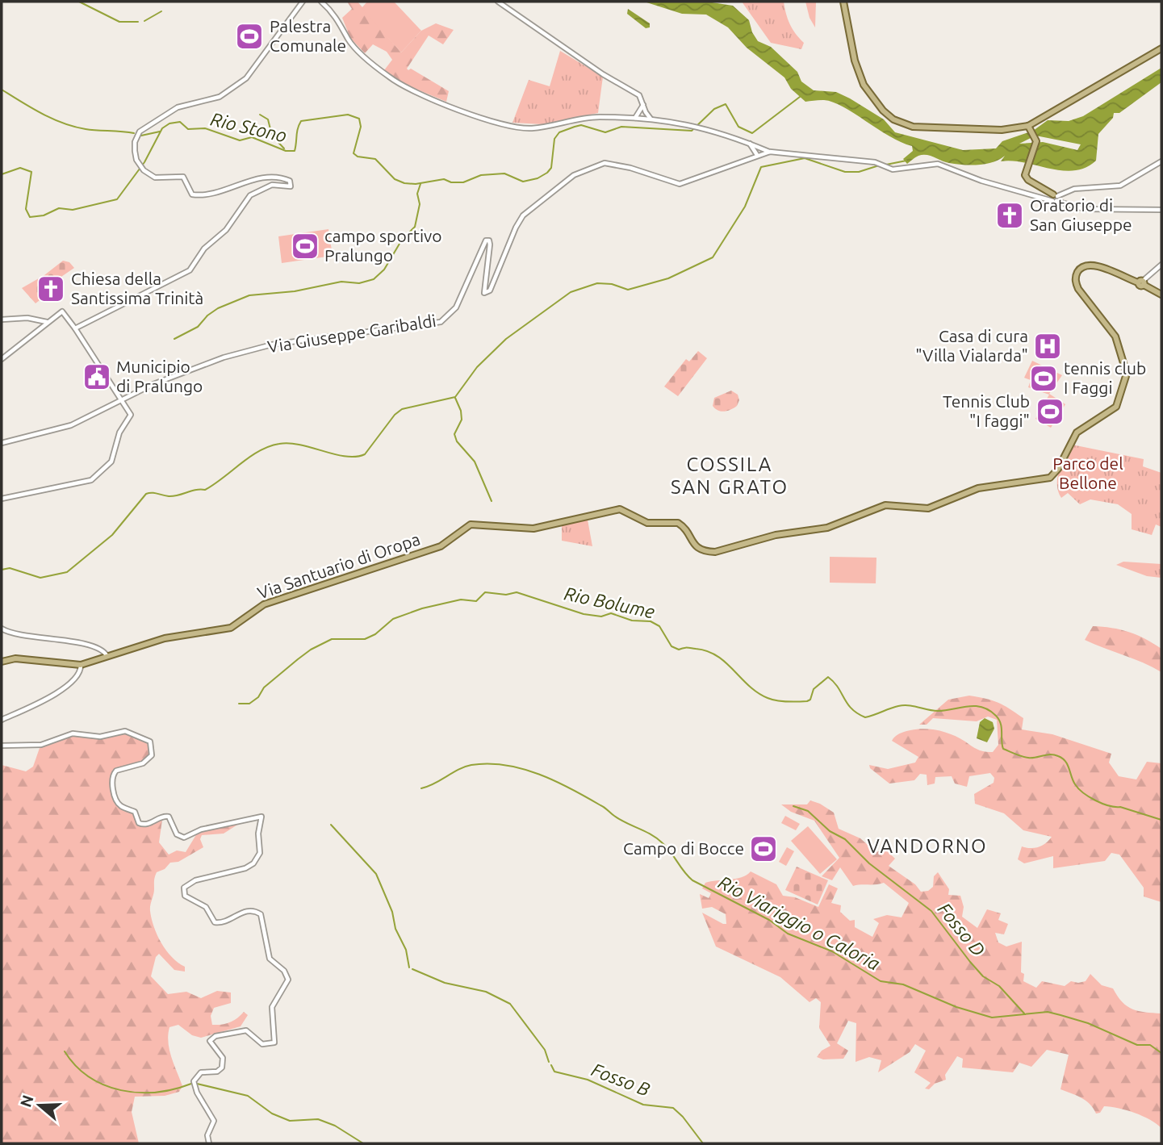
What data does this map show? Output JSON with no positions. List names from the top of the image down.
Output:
{
  "streets": {
    "main road": ["Via Santuario di Oropa"],
    "street": ["Via Giuseppe Garibaldi"]
  },
  "districts": ["COSSILA SAN GRATO", "VANDORNO"],
  "water": [
    "Rio Stono",
    "Rio Bolume",
    "Rio Viariggio o Caloria",
    "Fosso D",
    "Fosso B"
  ],
  "parks": ["Parco del Bellone"],
  "places": {
    "sports": [
      "Palestra Comunale",
      "campo sportivo Pralungo",
      "tennis club I Faggi",
      "Tennis Club \"I faggi\"",
      "Campo di Bocce"
    ],
    "church": ["Oratorio di San Giuseppe", "Chiesa della Santissima Trinità"],
    "hospital": ["Casa di cura \"Villa Vialarda\""],
    "public building": ["Municipio di Pralungo"]
  },
  "north": "left"
}
